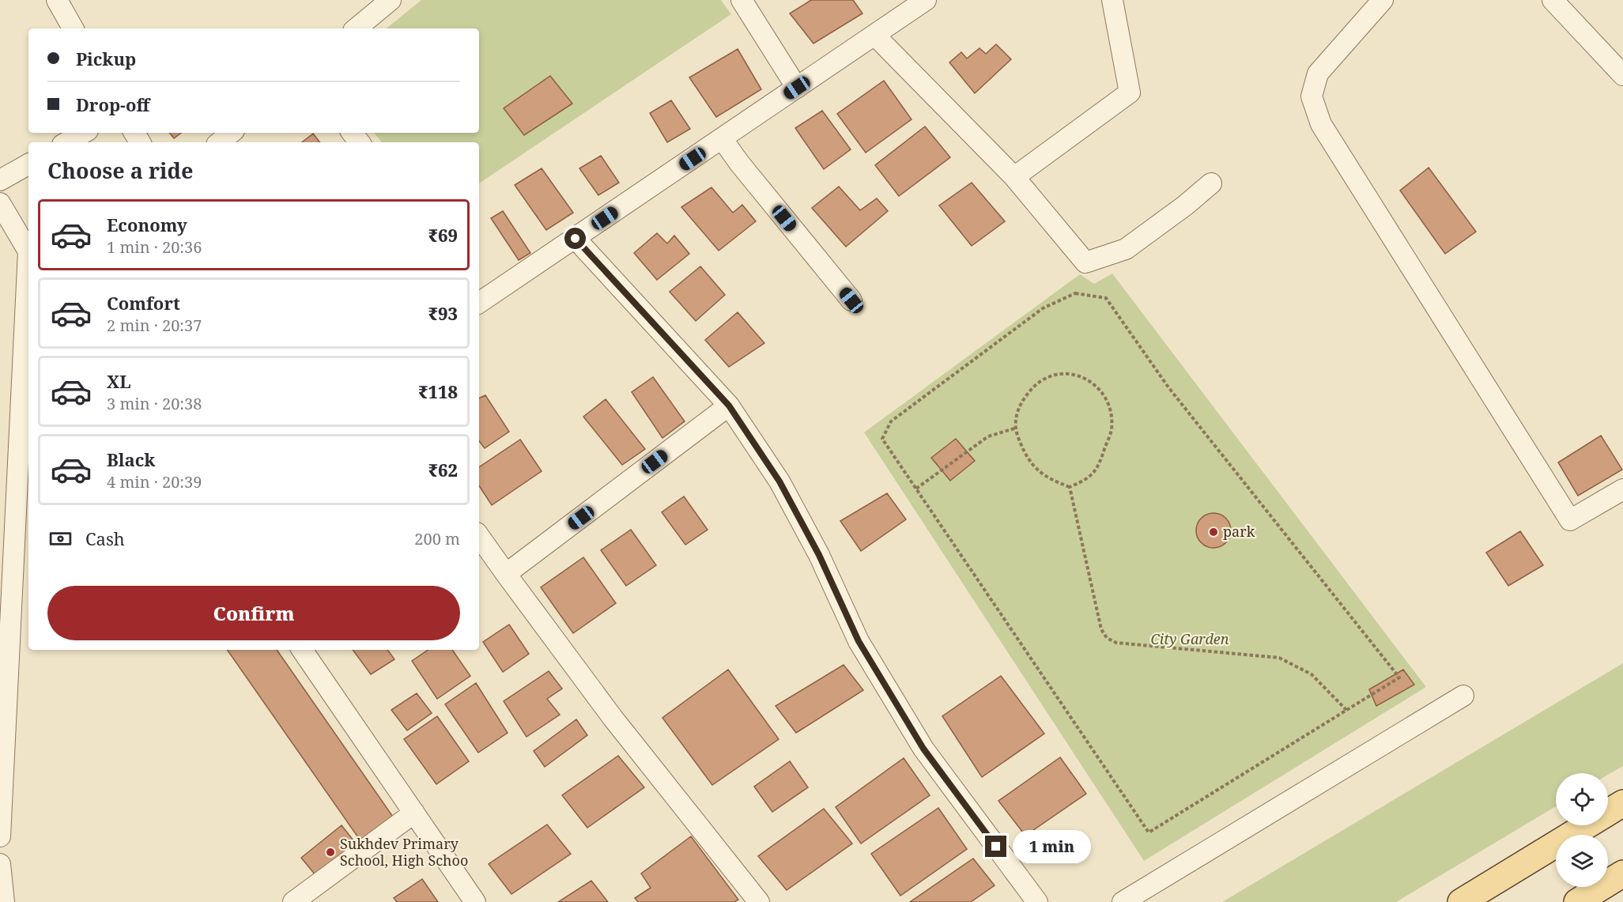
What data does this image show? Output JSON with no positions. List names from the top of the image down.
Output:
{
  "parks": ["City Garden"],
  "places": ["park", "Sukhdev Primary School, High Schoo"],
  "page": {
    "banner": ["Pickup", "Drop-off"],
    "heading": "Choose a ride",
    "list": [
      {
        "name": "Economy",
        "note": "1 min · 20:36",
        "value": "₹69"
      },
      {
        "name": "Comfort",
        "note": "2 min · 20:37",
        "value": "₹93"
      },
      {
        "name": "XL",
        "note": "3 min · 20:38",
        "value": "₹118"
      },
      {
        "name": "Black",
        "note": "4 min · 20:39",
        "value": "₹62"
      }
    ],
    "pay": ["Cash", "200 m"],
    "buttons": "Confirm",
    "bubble": "1 min"
  }
}
